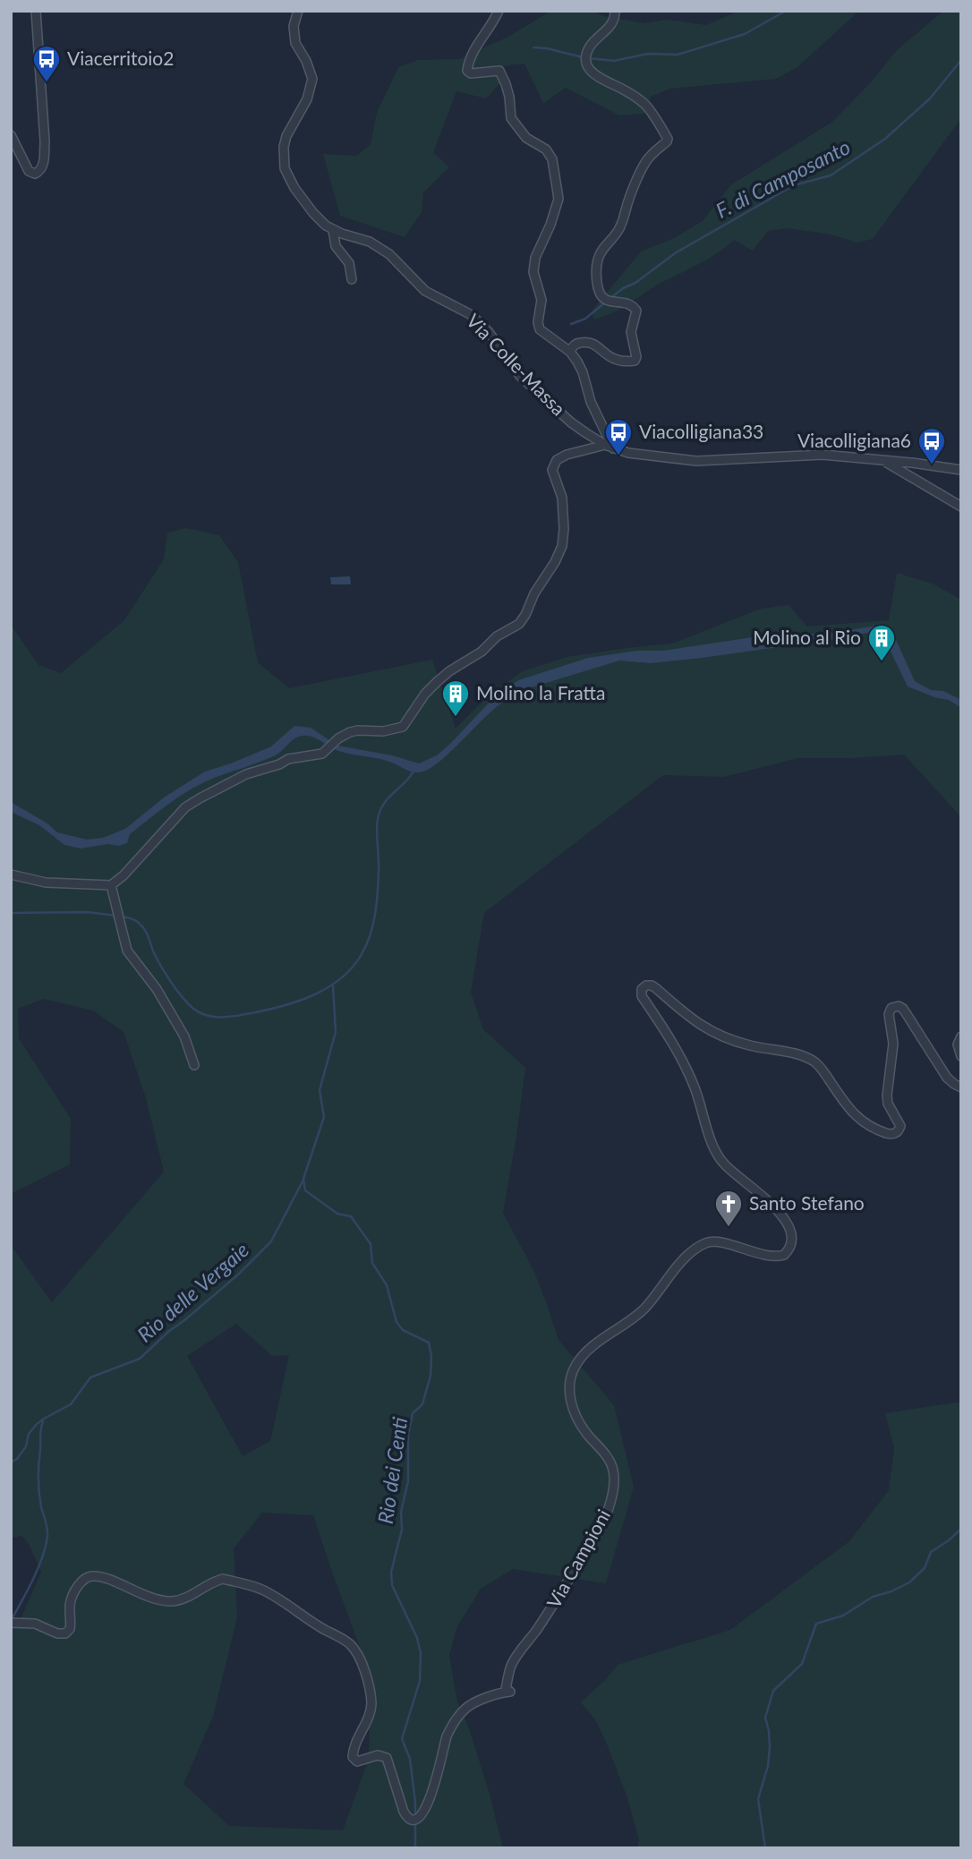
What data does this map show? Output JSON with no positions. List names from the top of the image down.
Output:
{
  "streets": {
    "street": ["Via Colle-Massa", "Via Campioni"]
  },
  "water": ["F. di Camposanto", "Rio delle Vergaie", "Rio dei Centi"],
  "places": {
    "bus stop": ["Viacerritoio2", "Viacolligiana33", "Viacolligiana6"],
    "building": ["Molino al Rio", "Molino la Fratta"],
    "church": ["Santo Stefano"]
  }
}
